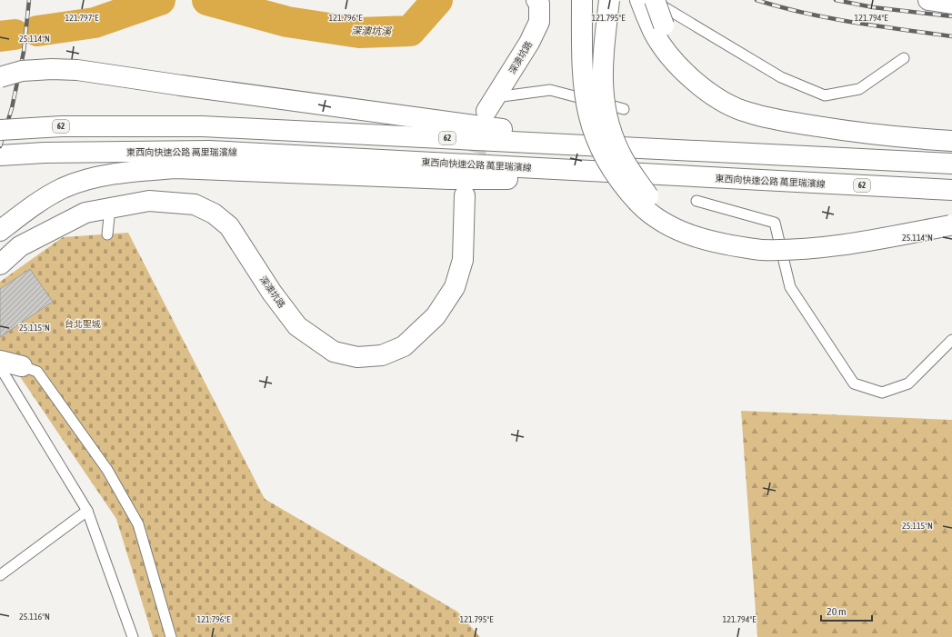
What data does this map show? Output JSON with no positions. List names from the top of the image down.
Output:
{
  "streets": {
    "main road": ["深澳坑路", "62", "東西向快速公路 萬里瑞濱線"]
  },
  "water": ["深澳坑溪"],
  "parks": ["台北聖城"],
  "scale_bar": "20 m",
  "coordinates": [
    "121.797°E",
    "121.796°E",
    "121.795°E",
    "121.794°E",
    "25.114°N",
    "25.115°N",
    "25.116°N"
  ]
}
